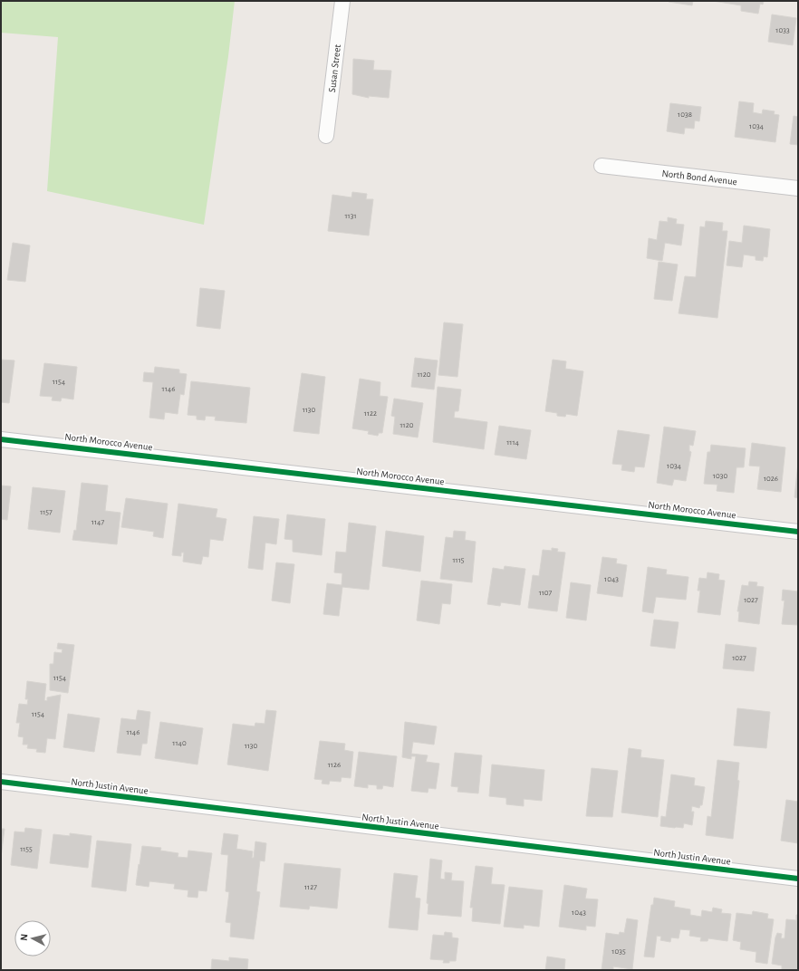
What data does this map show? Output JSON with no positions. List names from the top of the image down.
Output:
{
  "streets": {
    "street": [
      "Susan Street",
      "North Bond Avenue",
      "North Morocco Avenue",
      "North Justin Avenue"
    ]
  },
  "house_numbers": [
    "1033",
    "1038",
    "1034",
    "1131",
    "1120",
    "1154",
    "1146",
    "1130",
    "1122",
    "1120",
    "1114",
    "1034",
    "1030",
    "1026",
    "1157",
    "1147",
    "1115",
    "1043",
    "1107",
    "1027",
    "1027",
    "1154",
    "1154",
    "1146",
    "1140",
    "1130",
    "1126",
    "1155",
    "1127",
    "1043",
    "1035"
  ],
  "north": "left"
}
